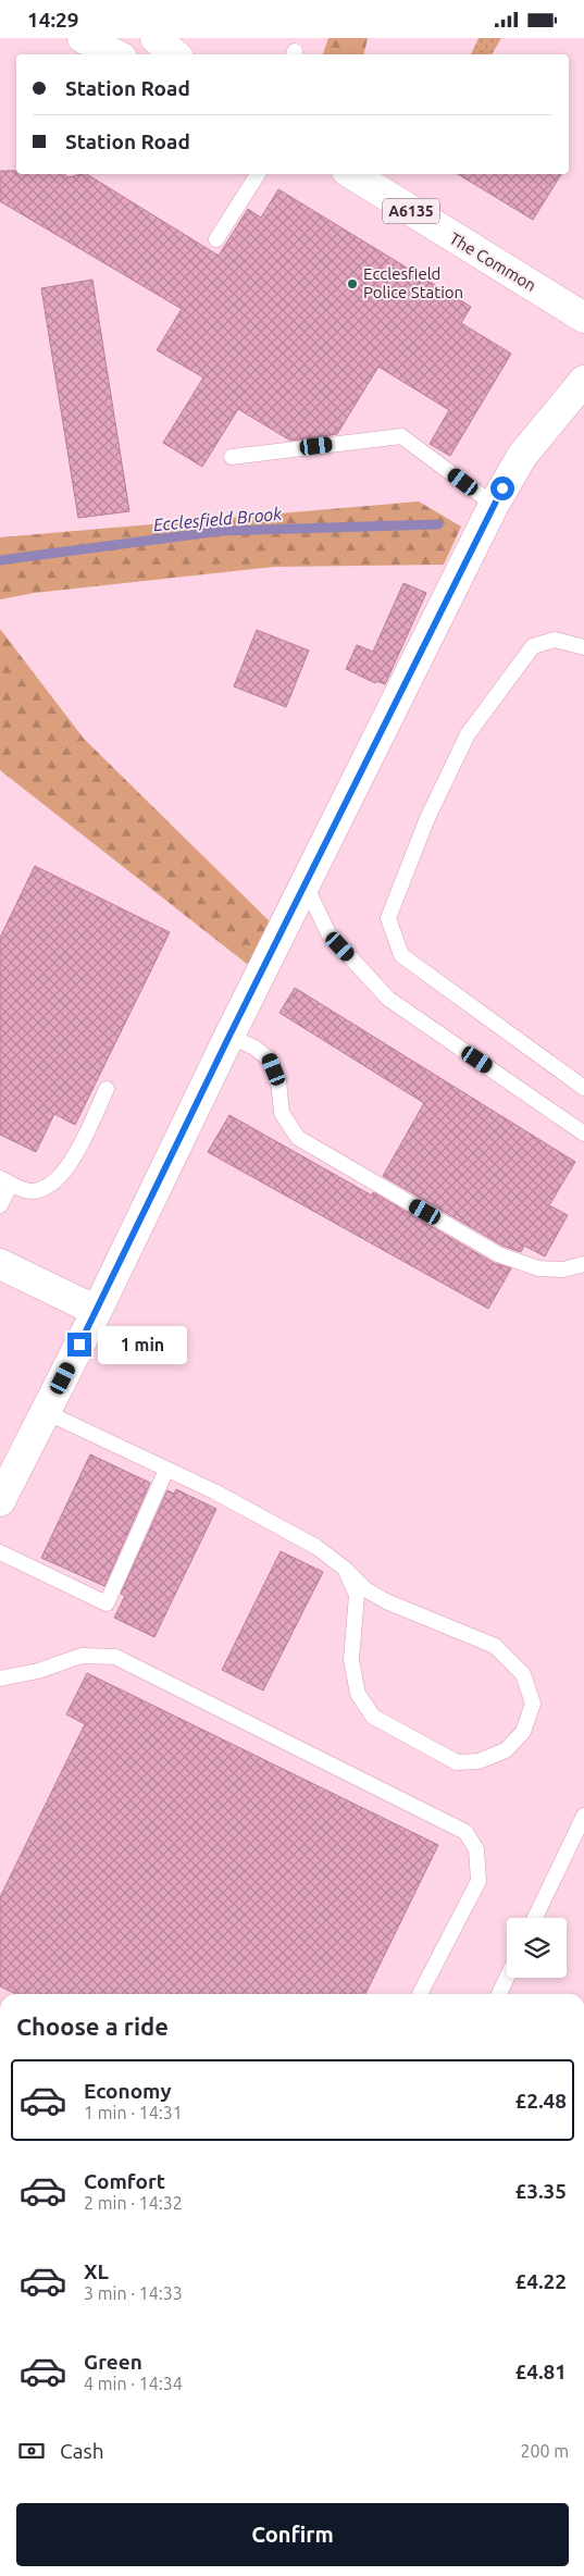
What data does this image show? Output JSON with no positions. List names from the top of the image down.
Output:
{
  "streets": {
    "street": ["A6135", "The Common"]
  },
  "water": ["Ecclesfield Brook"],
  "places": ["Ecclesfield Police Station"],
  "page": {
    "status": "14:29",
    "banner": ["Station Road", "Station Road"],
    "bubble": "1 min",
    "heading": "Choose a ride",
    "list": [
      {
        "name": "Economy",
        "note": "1 min · 14:31",
        "value": "£2.48"
      },
      {
        "name": "Comfort",
        "note": "2 min · 14:32",
        "value": "£3.35"
      },
      {
        "name": "XL",
        "note": "3 min · 14:33",
        "value": "£4.22"
      },
      {
        "name": "Green",
        "note": "4 min · 14:34",
        "value": "£4.81"
      }
    ],
    "pay": ["Cash", "200 m"],
    "buttons": "Confirm"
  }
}
